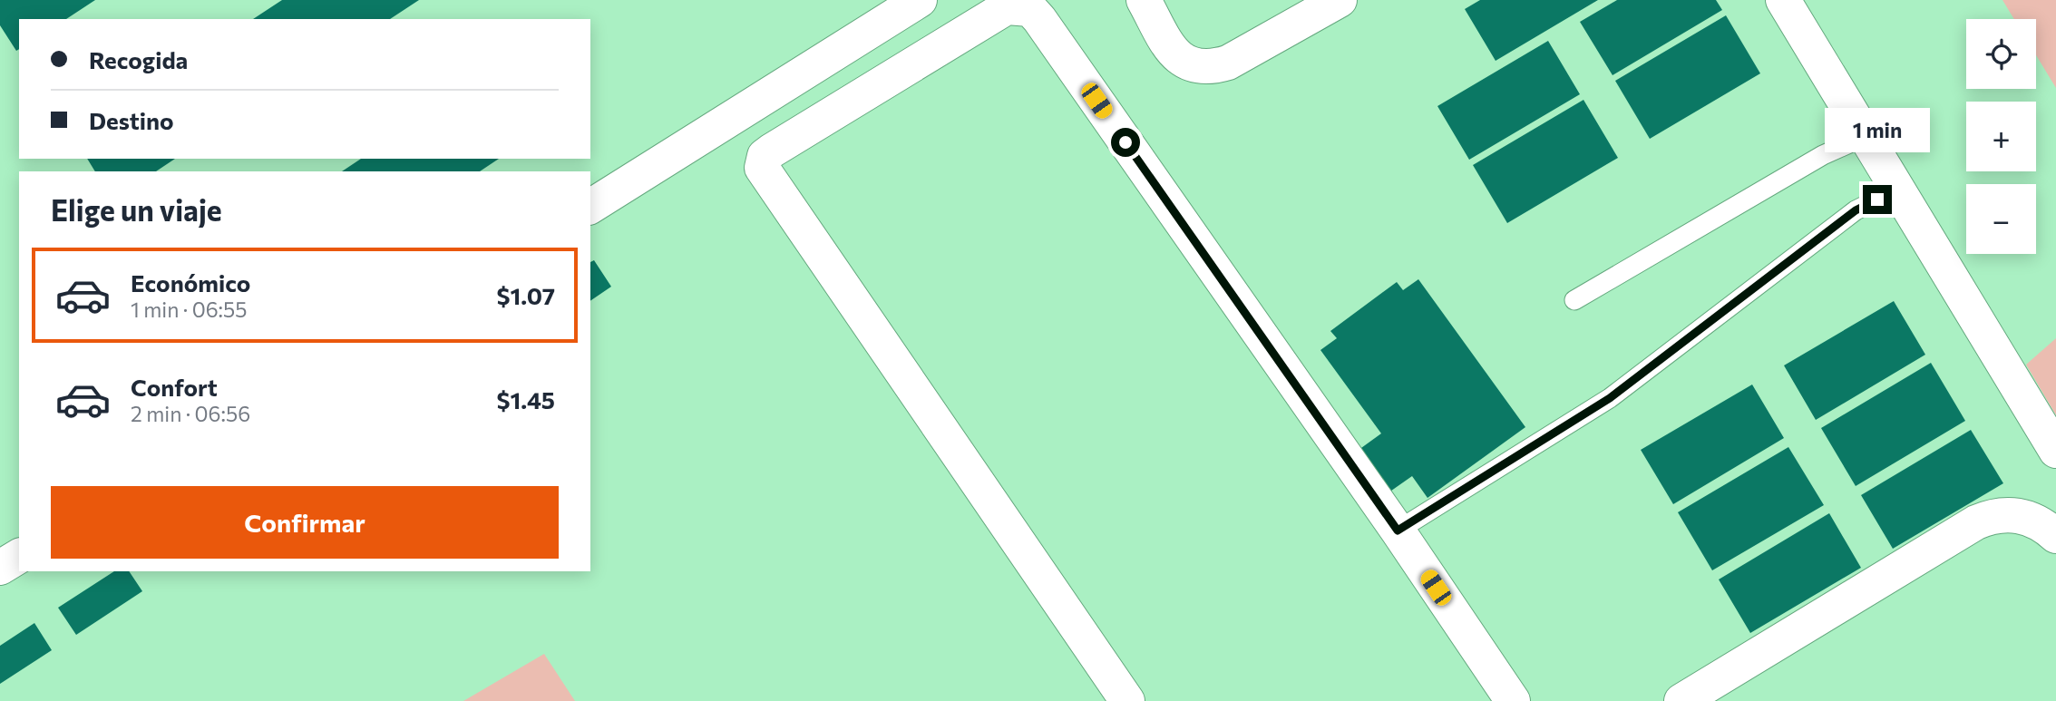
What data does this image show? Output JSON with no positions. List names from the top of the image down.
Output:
{
  "page": {
    "map_buttons": ["+", "−"],
    "banner": ["Recogida", "Destino"],
    "bubble": "1 min",
    "heading": "Elige un viaje",
    "list": [
      {
        "name": "Económico",
        "note": "1 min · 06:55",
        "value": "$1.07"
      },
      {
        "name": "Confort",
        "note": "2 min · 06:56",
        "value": "$1.45"
      }
    ],
    "buttons": "Confirmar"
  }
}
